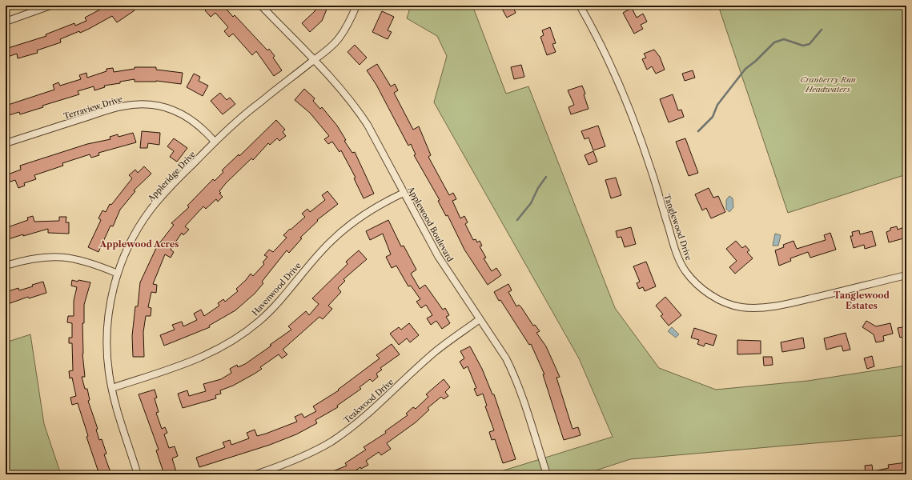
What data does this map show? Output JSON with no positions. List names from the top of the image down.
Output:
{
  "streets": {
    "street": [
      "Terraview Drive",
      "Appleridge Drive",
      "Applewood Boulevard",
      "Tanglewood Drive",
      "Havenwood Drive",
      "Teakwood Drive"
    ]
  },
  "crossings": [
    ["Terraview Drive", "Appleridge Drive"],
    ["Appleridge Drive", "Applewood Boulevard"],
    ["Appleridge Drive", "Havenwood Drive"],
    ["Applewood Boulevard", "Havenwood Drive"],
    ["Applewood Boulevard", "Teakwood Drive"]
  ],
  "districts": ["Applewood Acres", "Tanglewood Estates"],
  "parks": ["Cranberry Run Headwaters"]
}
